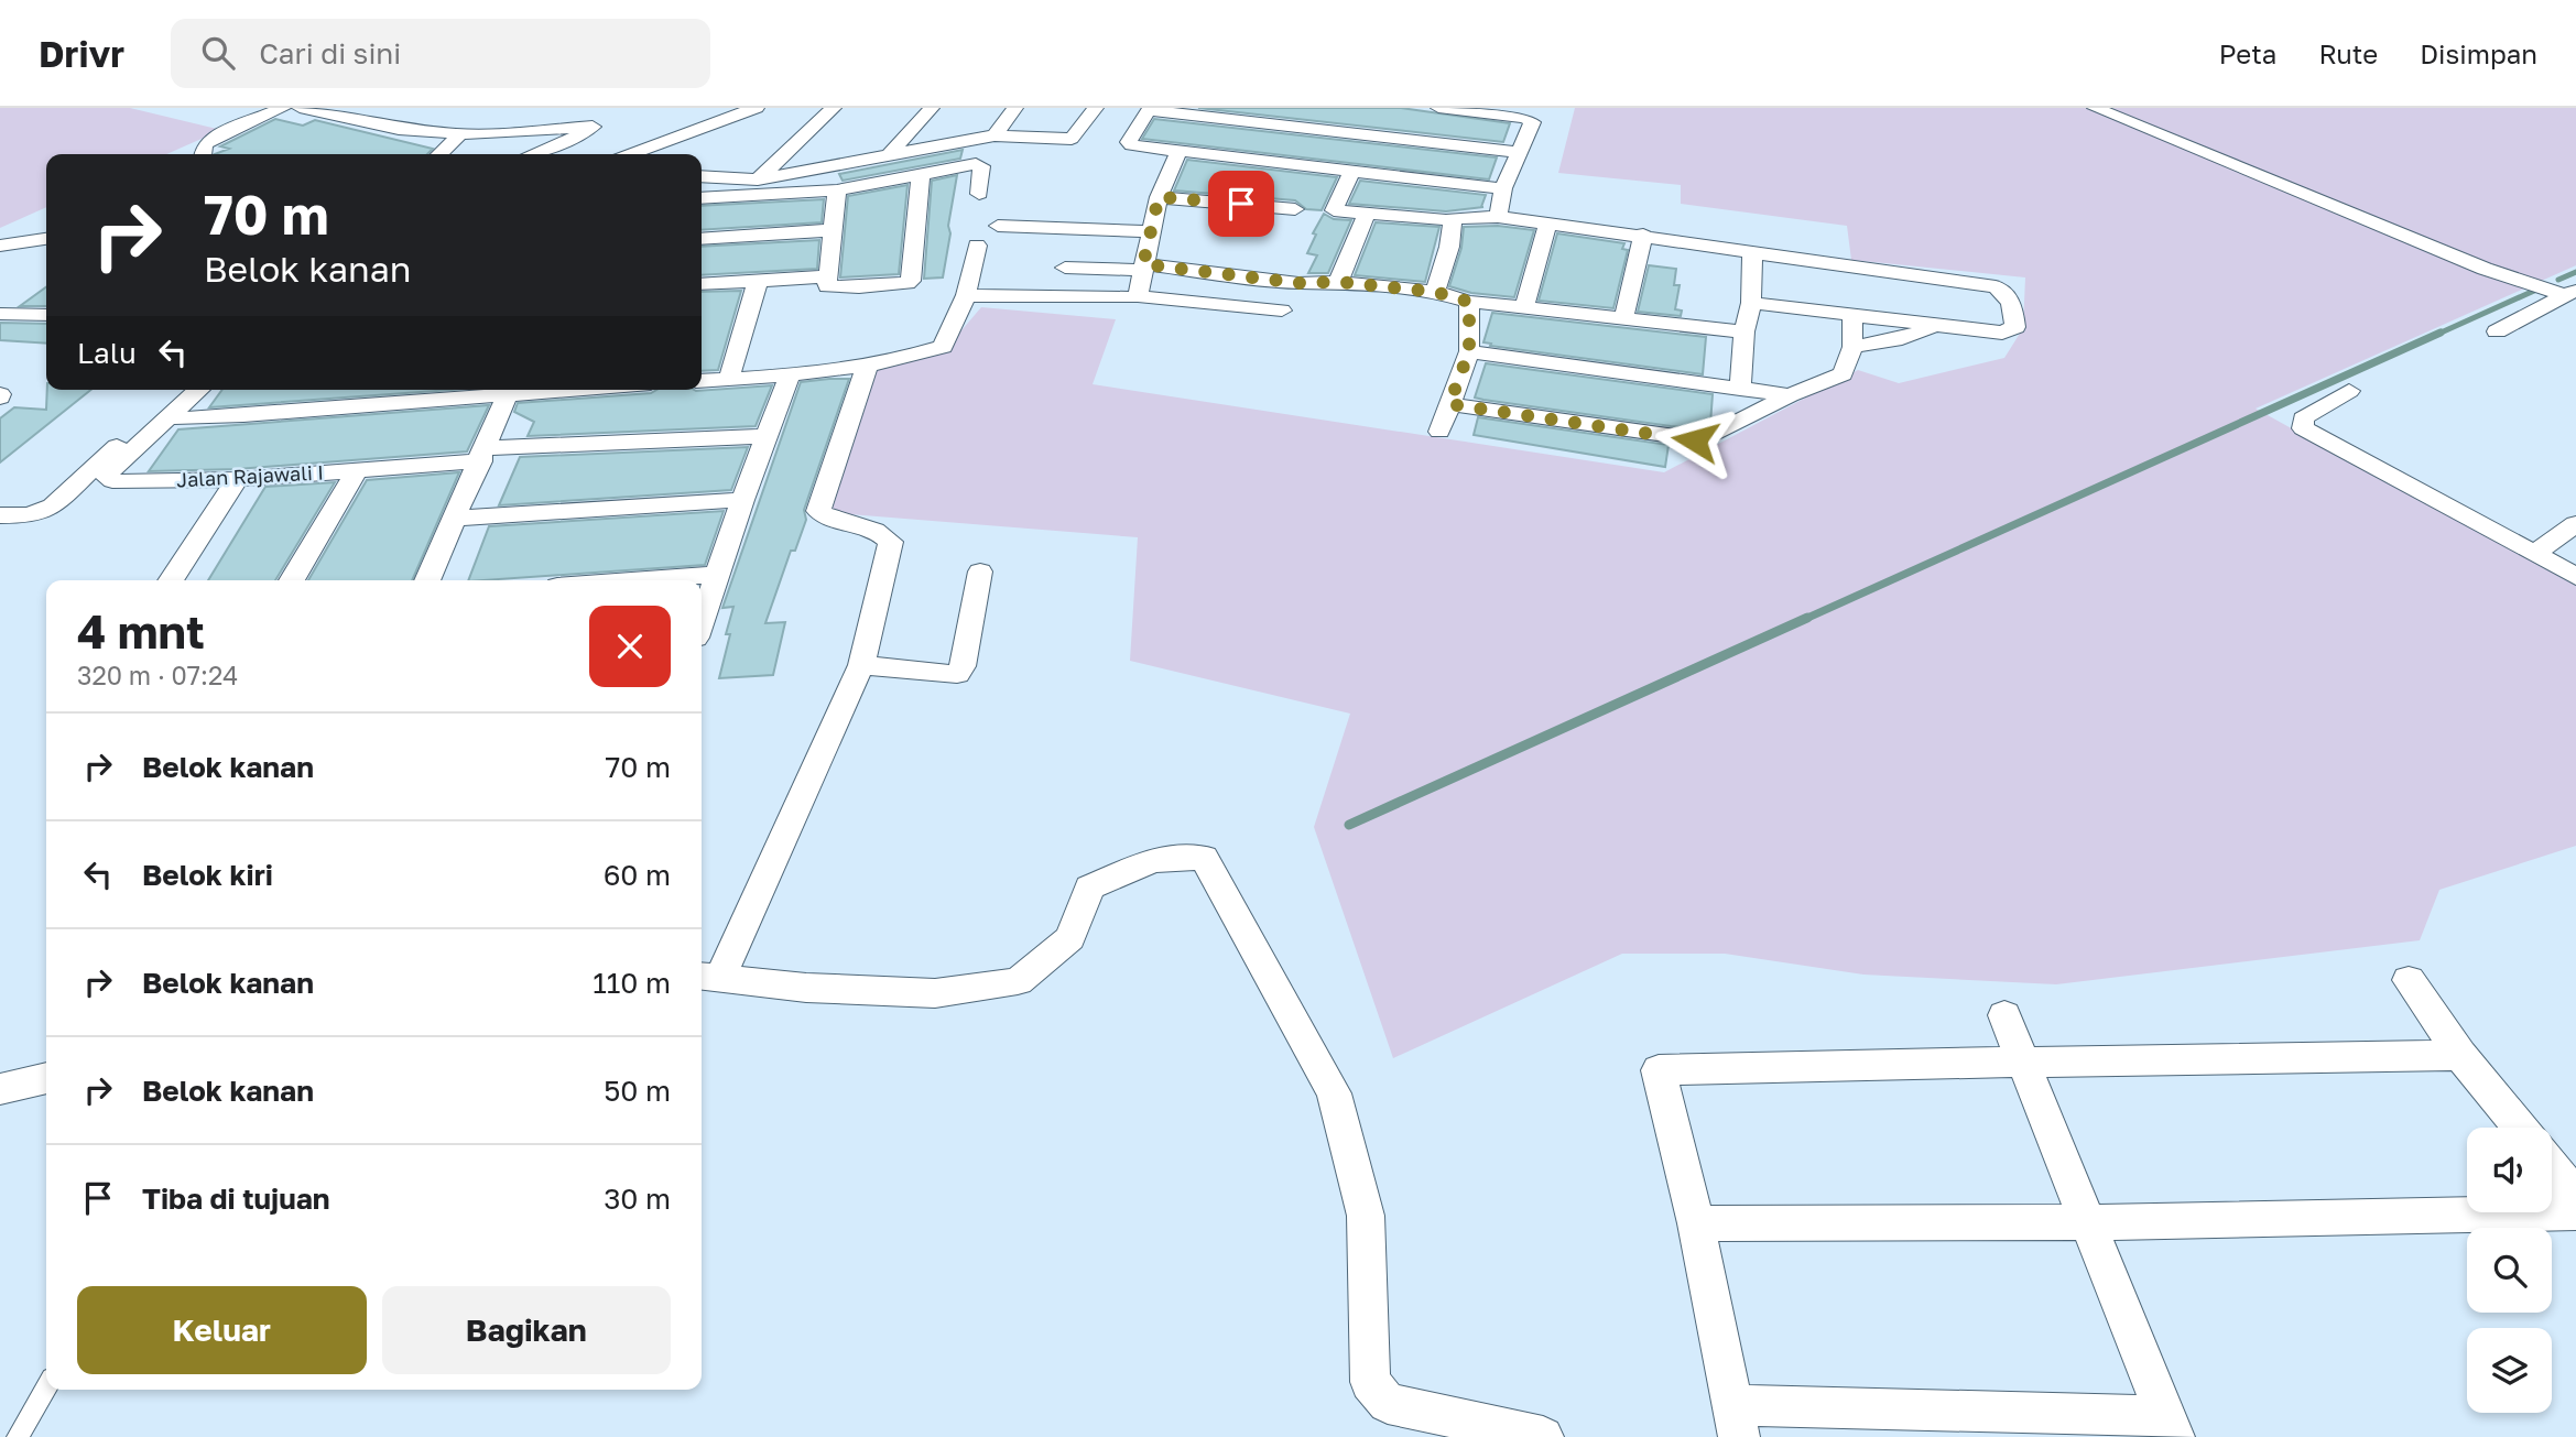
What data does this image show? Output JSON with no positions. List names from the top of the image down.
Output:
{
  "streets": {
    "street": ["Jalan Rajawali I"]
  },
  "page": {
    "header": "Drivr",
    "search": "Cari di sini",
    "nav": ["Peta", "Rute", "Disimpan"],
    "turn": ["70 m", "Belok kanan"],
    "then": "Lalu",
    "heading": ["4 mnt", "320 m · 07:24"],
    "list": [
      {
        "name": "Belok kanan",
        "value": "70 m"
      },
      {
        "name": "Belok kiri",
        "value": "60 m"
      },
      {
        "name": "Belok kanan",
        "value": "110 m"
      },
      {
        "name": "Belok kanan",
        "value": "50 m"
      },
      {
        "name": "Tiba di tujuan",
        "value": "30 m"
      }
    ],
    "buttons": ["Keluar", "Bagikan"]
  }
}
